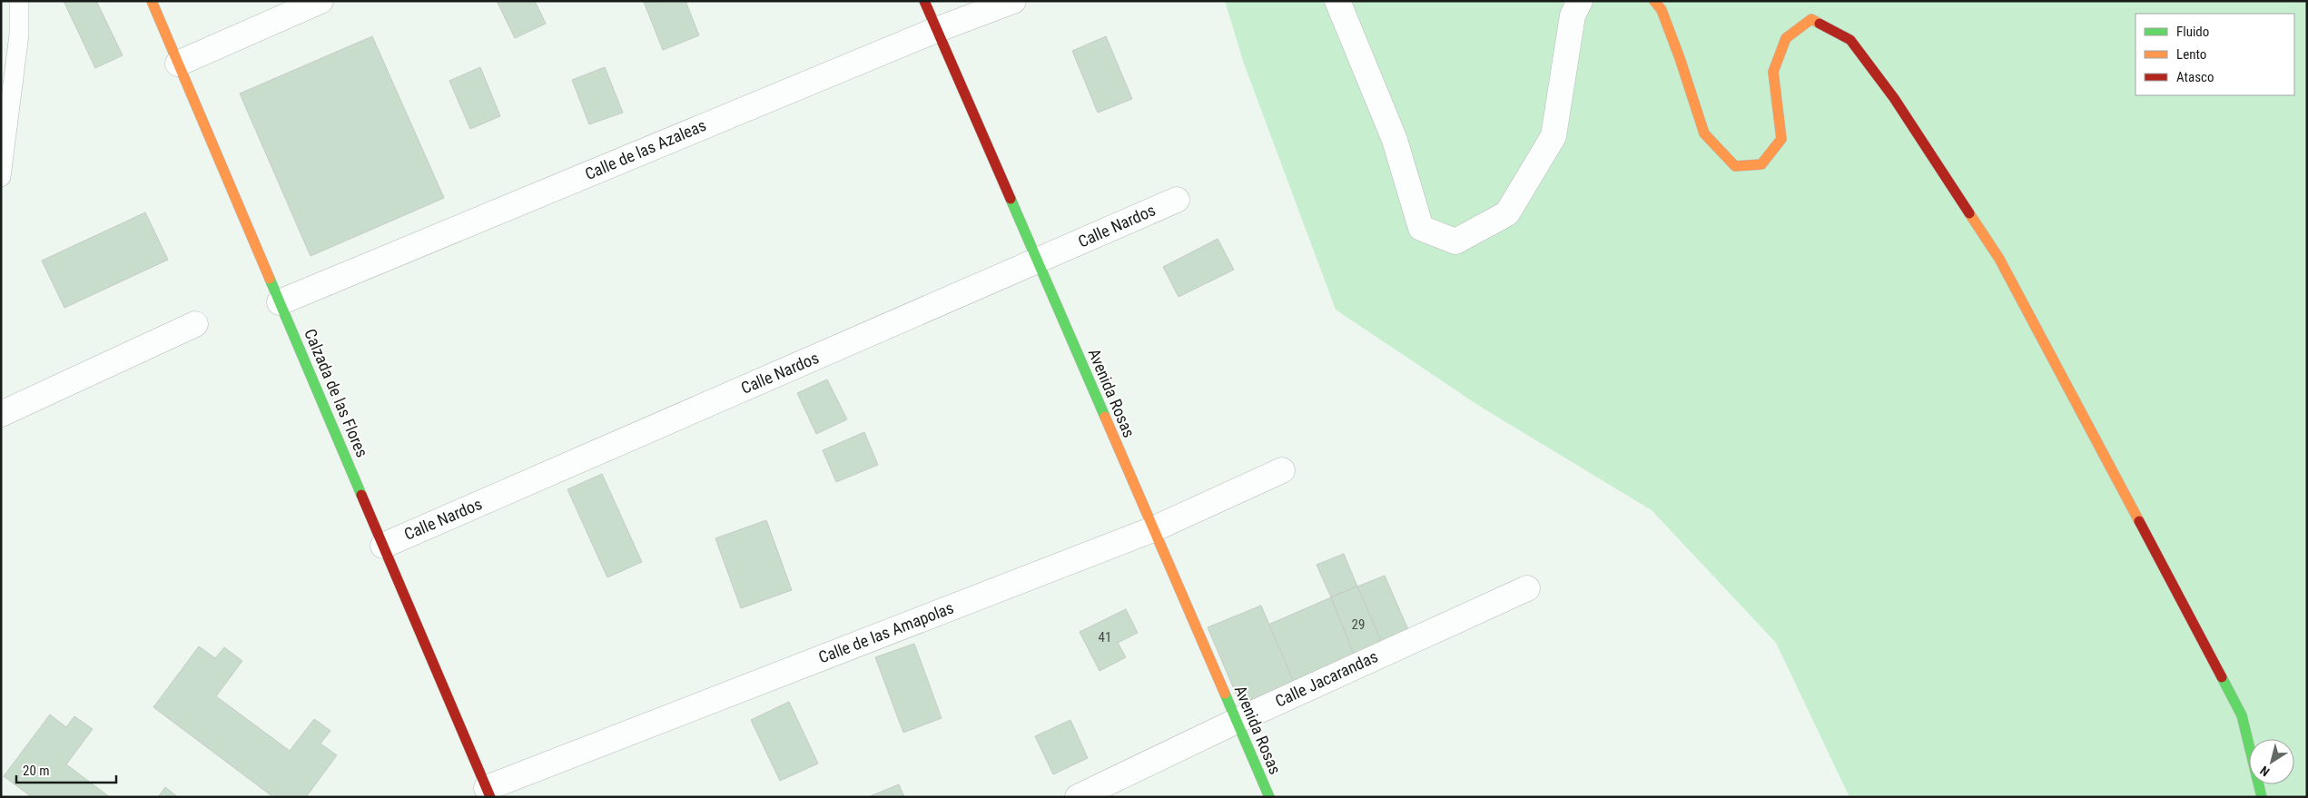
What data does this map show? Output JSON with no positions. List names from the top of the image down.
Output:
{
  "streets": {
    "street": [
      "Calle de las Azaleas",
      "Calle Nardos",
      "Calzada de las Flores",
      "Avenida Rosas",
      "Calle de las Amapolas",
      "Calle Jacarandas"
    ]
  },
  "crossings": [
    ["Calle de las Azaleas", "Calzada de las Flores"],
    ["Calle de las Azaleas", "Avenida Rosas"],
    ["Calle Nardos", "Calzada de las Flores"],
    ["Calle Nardos", "Avenida Rosas"],
    ["Calzada de las Flores", "Calle de las Amapolas"],
    ["Avenida Rosas", "Calle de las Amapolas"],
    ["Avenida Rosas", "Calle Jacarandas"]
  ],
  "house_numbers": ["29", "41"],
  "legend": ["Fluido", "Lento", "Atasco"],
  "scale_bar": "20 m",
  "north": "bottom left"
}
